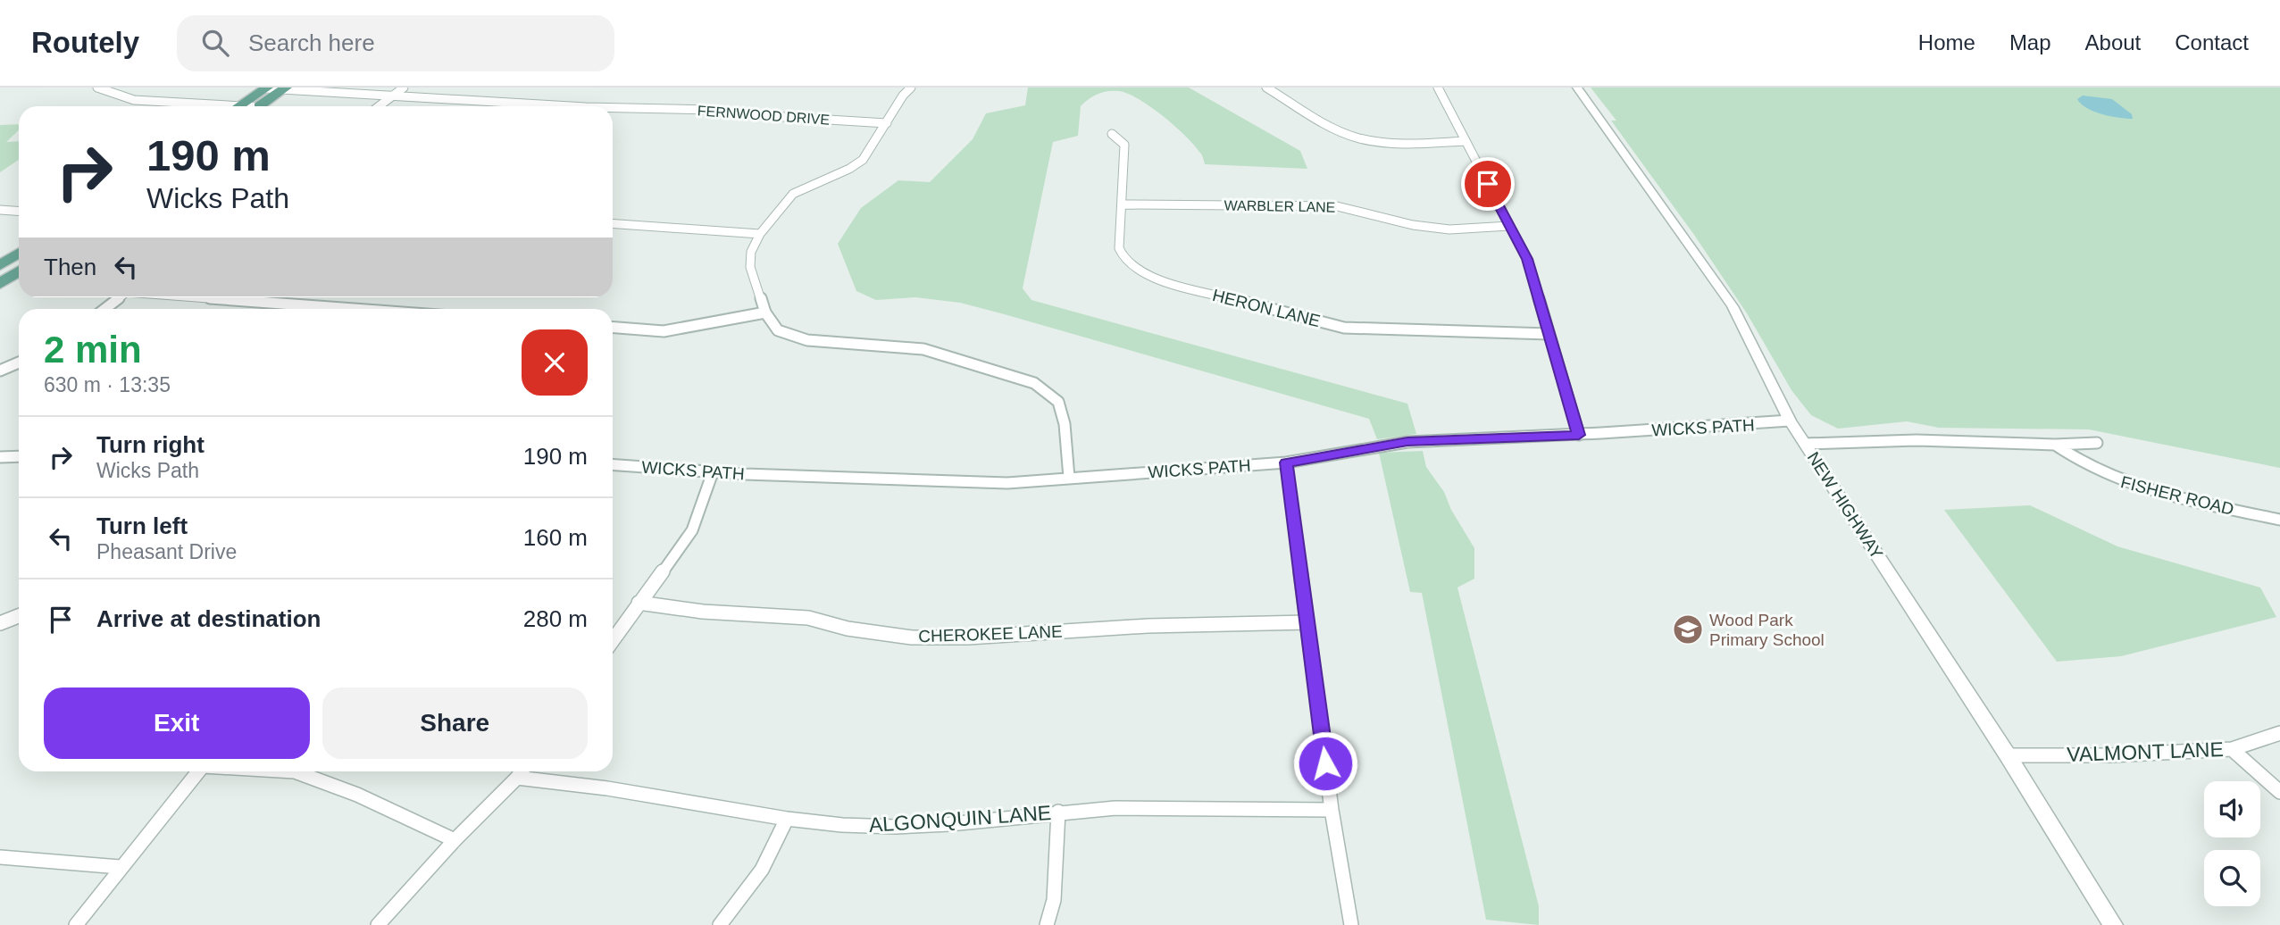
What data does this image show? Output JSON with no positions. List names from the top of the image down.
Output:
{
  "streets": {
    "street": [
      "FERNWOOD DRIVE",
      "WARBLER LANE",
      "HERON LANE",
      "WICKS PATH",
      "FISHER ROAD",
      "NEW HIGHWAY",
      "CHEROKEE LANE",
      "VALMONT LANE",
      "ALGONQUIN LANE"
    ]
  },
  "crossings": [
    ["WARBLER LANE", "HERON LANE"],
    ["WICKS PATH", "NEW HIGHWAY"],
    ["NEW HIGHWAY", "VALMONT LANE"]
  ],
  "places": {
    "school or university": ["Wood Park Primary School"]
  },
  "page": {
    "header": "Routely",
    "search": "Search here",
    "nav": [
      "Home",
      "Map",
      "About",
      "Contact"
    ],
    "turn": ["190 m", "Wicks Path"],
    "then": "Then",
    "heading": ["2 min", "630 m · 13:35"],
    "list": [
      {
        "name": "Turn right",
        "note": "Wicks Path",
        "value": "190 m"
      },
      {
        "name": "Turn left",
        "note": "Pheasant Drive",
        "value": "160 m"
      },
      {
        "name": "Arrive at destination",
        "value": "280 m"
      }
    ],
    "buttons": ["Exit", "Share"]
  }
}
